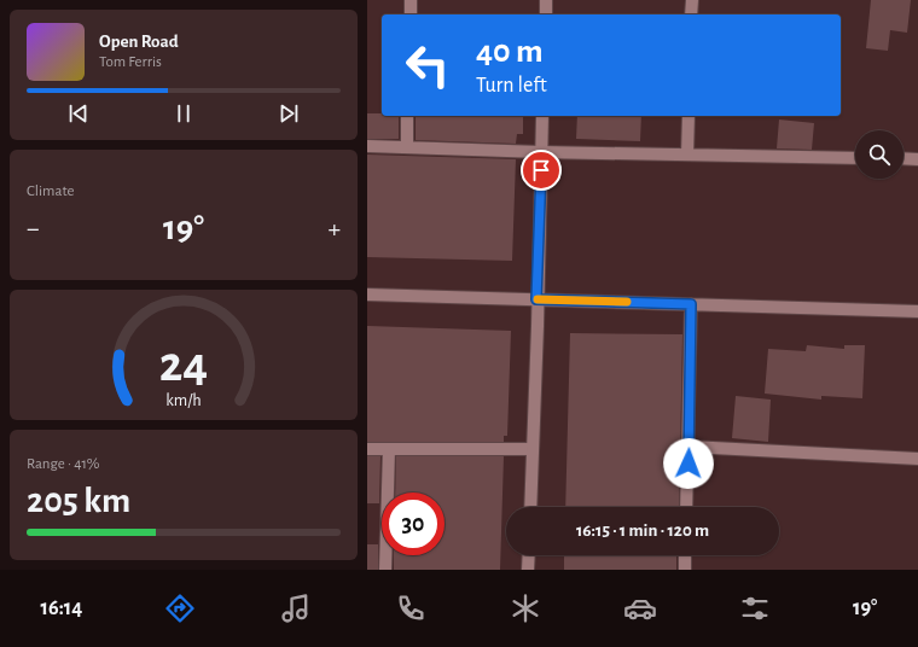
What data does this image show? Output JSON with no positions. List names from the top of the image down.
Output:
{
  "page": {
    "turn": ["40 m", "Turn left"],
    "song": ["Open Road", "Tom Ferris"],
    "tile": [
      "Climate",
      ["Range · 41%", "205 km"]
    ],
    "heat": ["−", "19°", "+"],
    "limit": "30",
    "trip": "16:15 · 1 min · 120 m",
    "tabs": ["16:14", "19°"],
    "gauge": ["24", "km/h"]
  }
}
